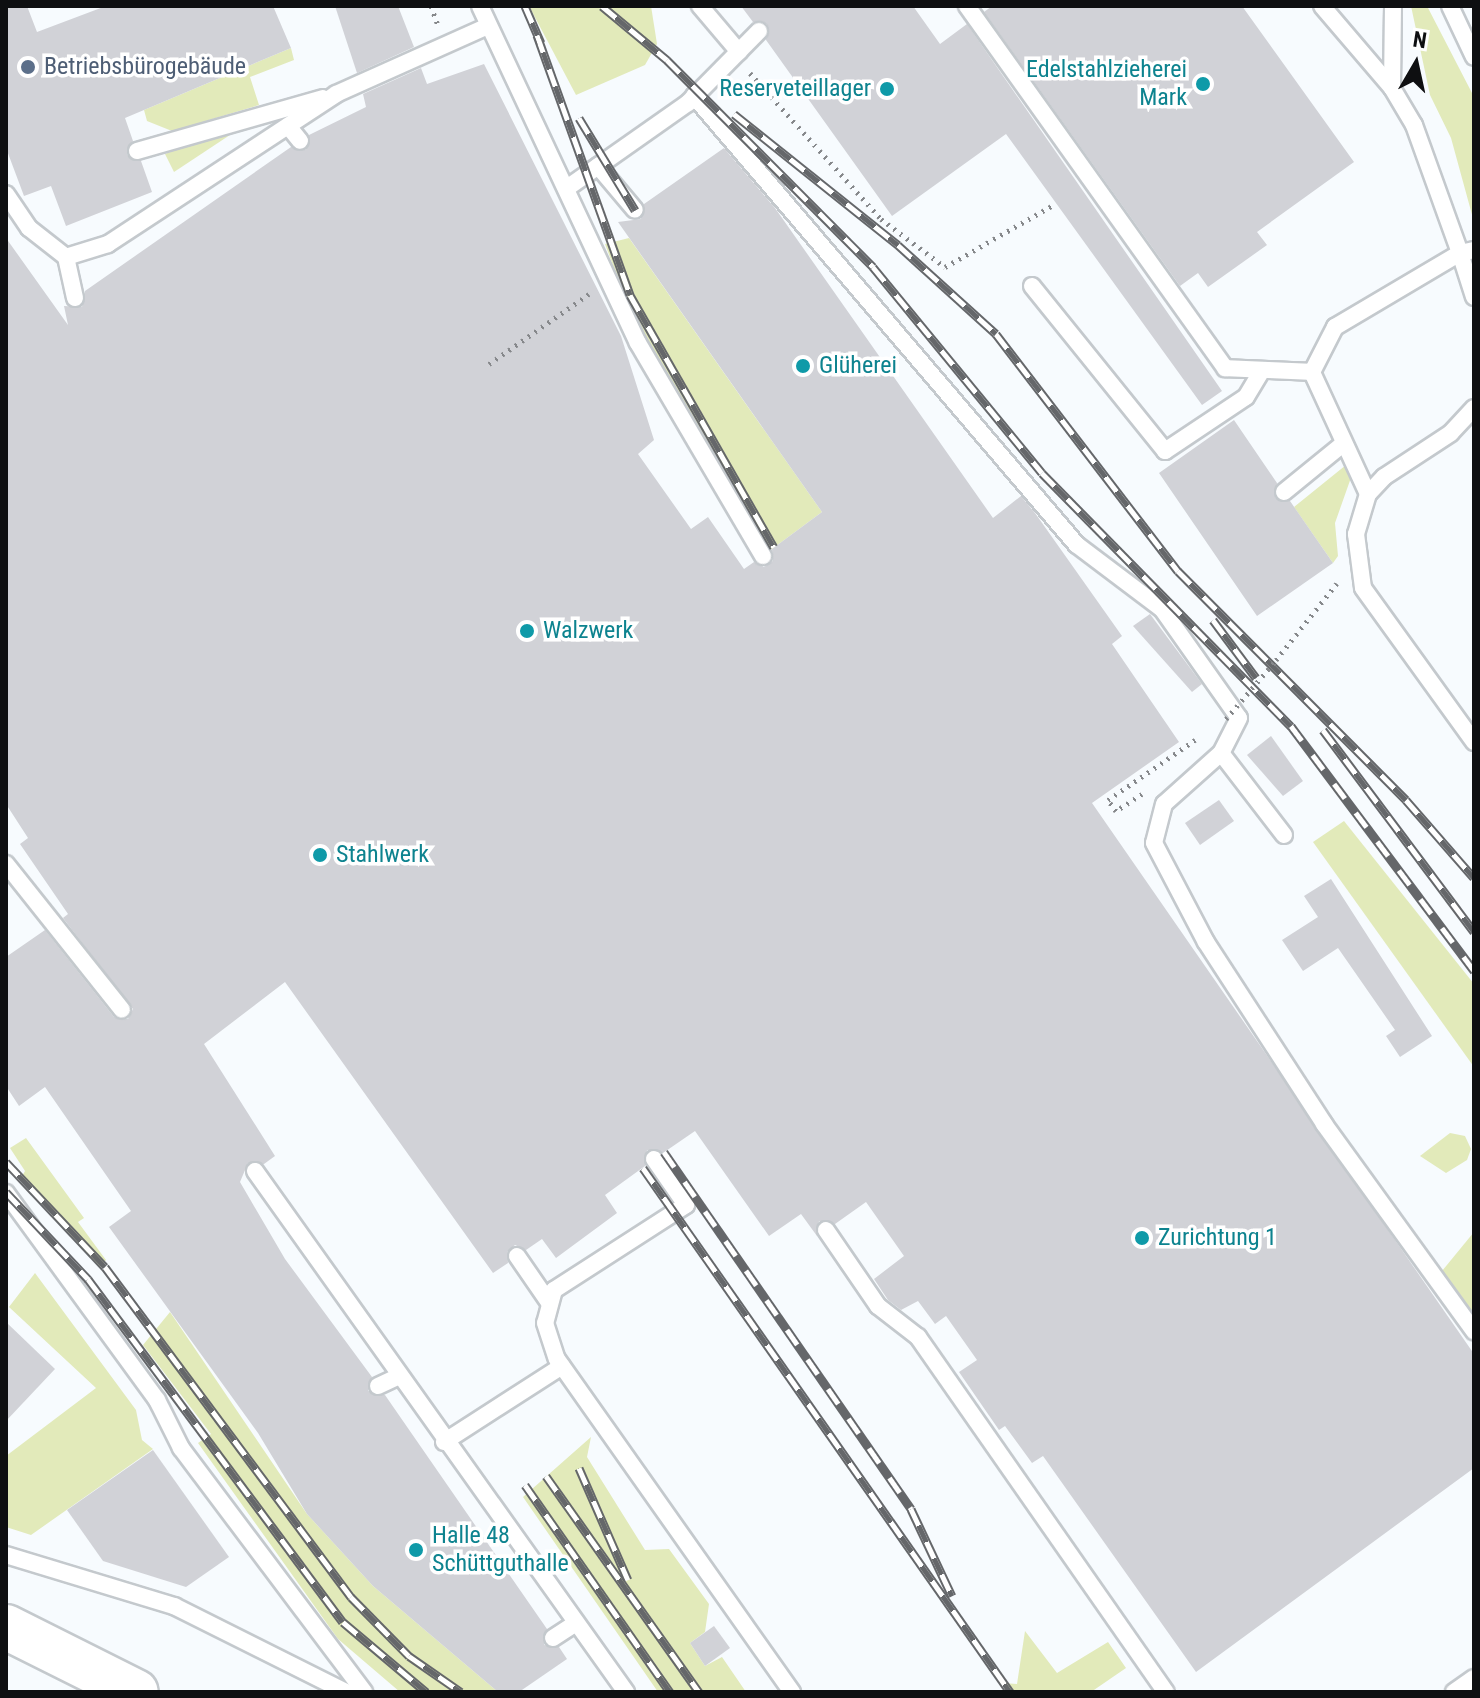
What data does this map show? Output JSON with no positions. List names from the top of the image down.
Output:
{
  "places": [
    "Betriebsbürogebäude",
    "Edelstahlzieherei Mark",
    "Reserveteillager",
    "Glüherei",
    "Walzwerk",
    "Stahlwerk",
    "Zurichtung 1",
    "Halle 48 Schüttguthalle"
  ],
  "north": "top"
}
